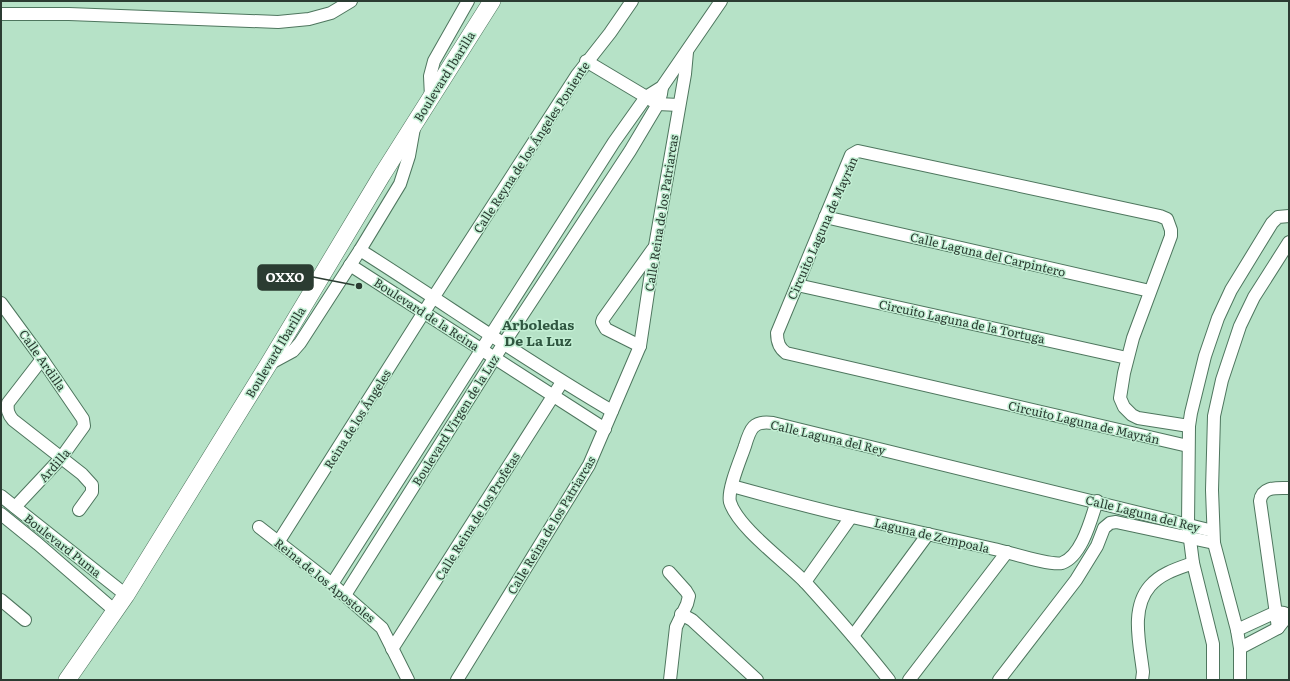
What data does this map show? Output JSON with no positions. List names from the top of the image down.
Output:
{
  "streets": {
    "street": [
      "Boulevard Ibarilla",
      "Calle Reyna de los Ángeles Poniente",
      "Calle Reina de los Patriarcas",
      "Circuito Laguna de Mayrán",
      "Calle Laguna del Carpintero",
      "Boulevard de la Reina",
      "Circuito Laguna de la Tortuga",
      "Calle Ardilla",
      "Reina de los Ángeles",
      "Boulevard Virgen de la Luz",
      "Calle Laguna del Rey",
      "Ardilla",
      "Calle Reina de los Profetas",
      "Laguna de Zempoala",
      "Boulevard Puma",
      "Reina de los Apostoles"
    ]
  },
  "crossings": [
    ["Boulevard Ibarilla", "Boulevard Puma"],
    ["Calle Reyna de los Ángeles Poniente", "Boulevard de la Reina"],
    ["Calle Reyna de los Ángeles Poniente", "Reina de los Ángeles"],
    ["Calle Reina de los Patriarcas", "Boulevard de la Reina"],
    ["Circuito Laguna de Mayrán", "Calle Laguna del Carpintero"],
    ["Circuito Laguna de Mayrán", "Circuito Laguna de la Tortuga"],
    ["Boulevard de la Reina", "Reina de los Ángeles"],
    ["Boulevard de la Reina", "Boulevard Virgen de la Luz"],
    ["Boulevard de la Reina", "Calle Reina de los Profetas"],
    ["Calle Ardilla", "Ardilla"],
    ["Reina de los Ángeles", "Reina de los Apostoles"],
    ["Boulevard Virgen de la Luz", "Reina de los Apostoles"],
    ["Calle Laguna del Rey", "Laguna de Zempoala"],
    ["Ardilla", "Boulevard Puma"],
    ["Calle Reina de los Profetas", "Reina de los Apostoles"]
  ],
  "districts": ["Arboledas De La Luz"],
  "places": ["OXXO"]
}
